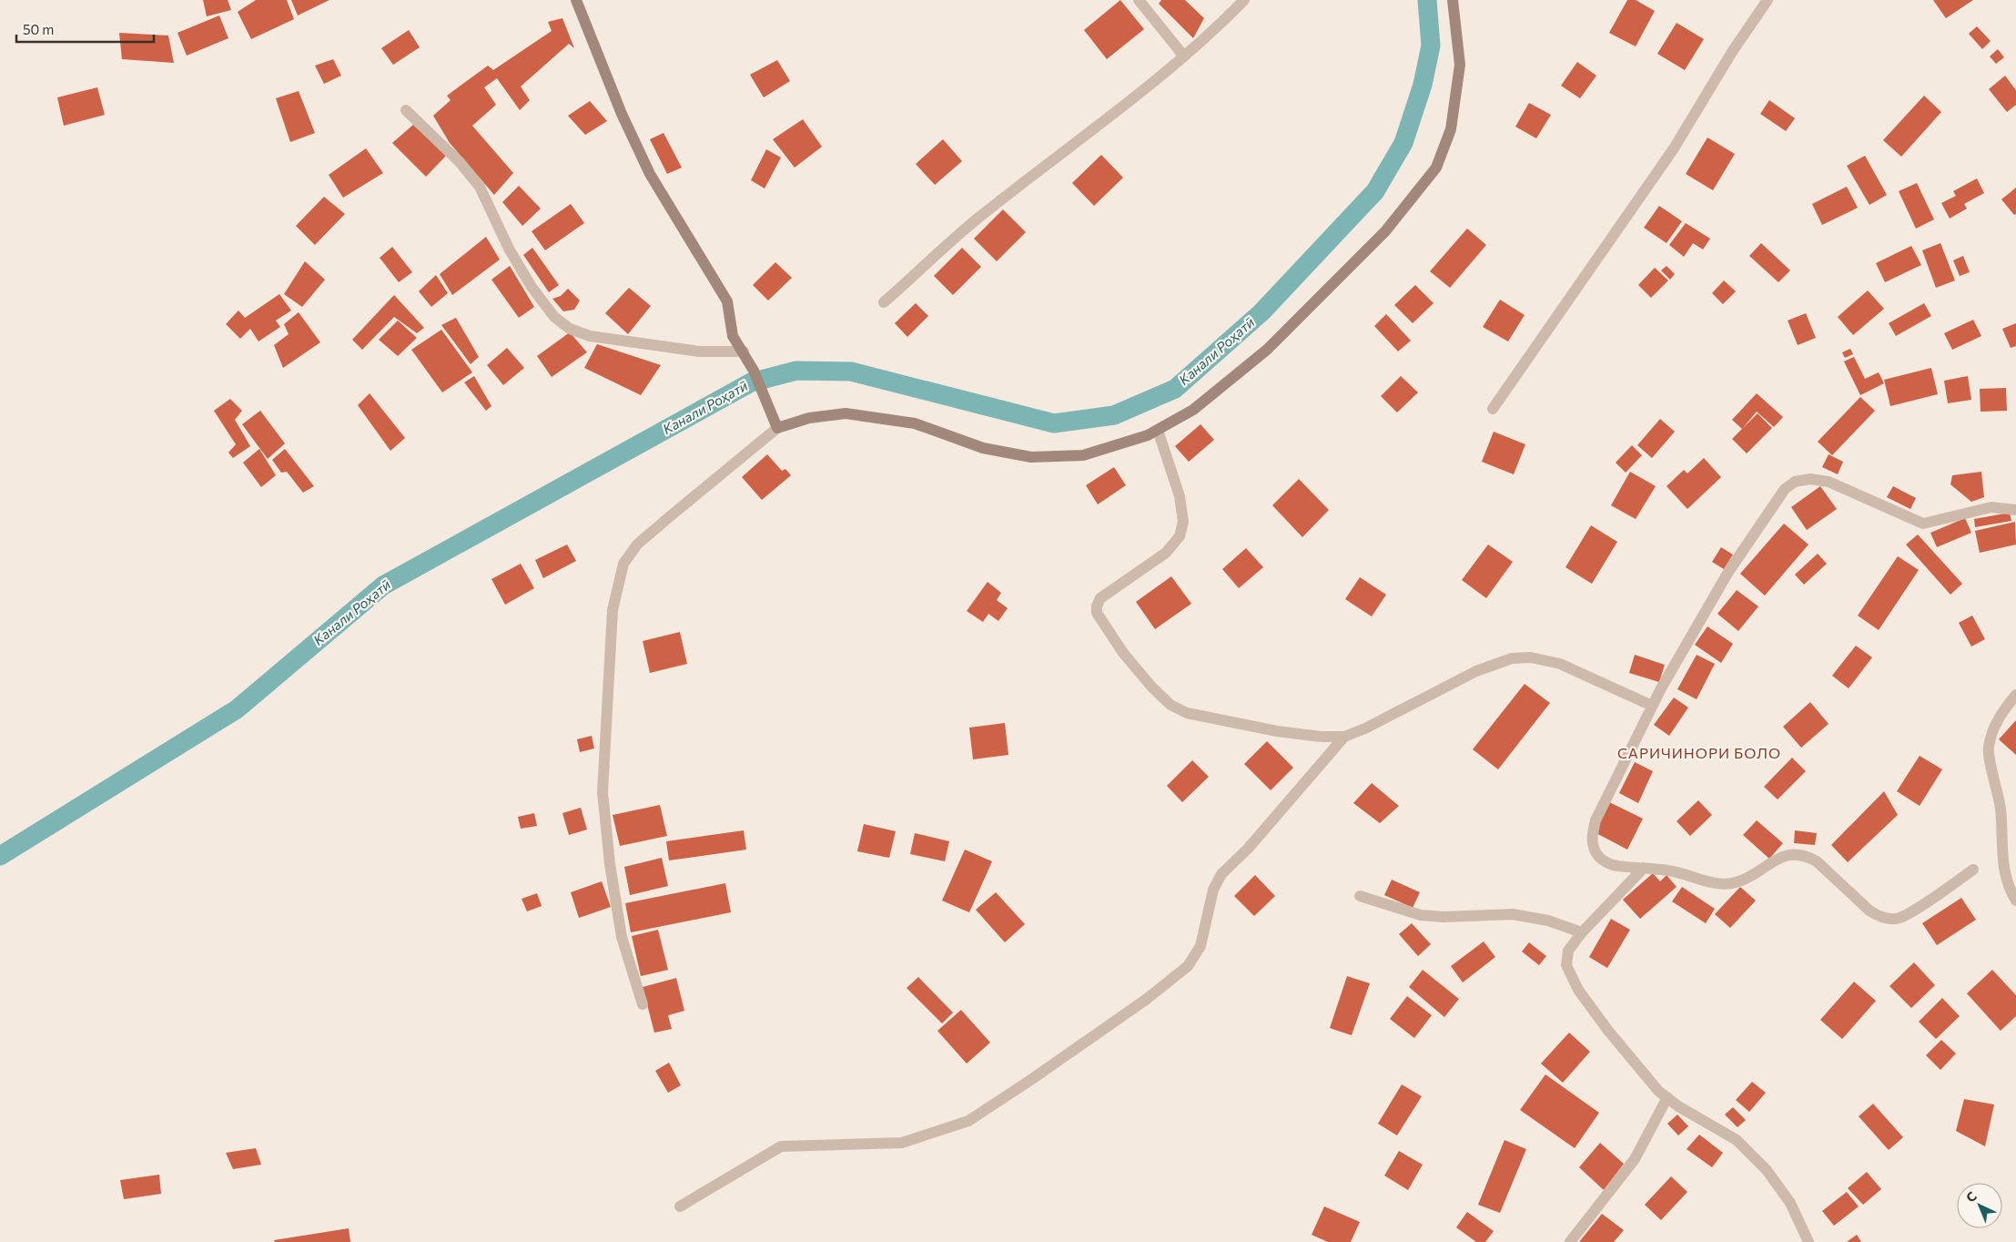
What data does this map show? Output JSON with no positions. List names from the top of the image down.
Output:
{
  "districts": ["САРИЧИНОРИ БОЛО"],
  "water": ["Канали Роҳатӣ"],
  "scale_bar": "50 m",
  "north": "top left"
}
